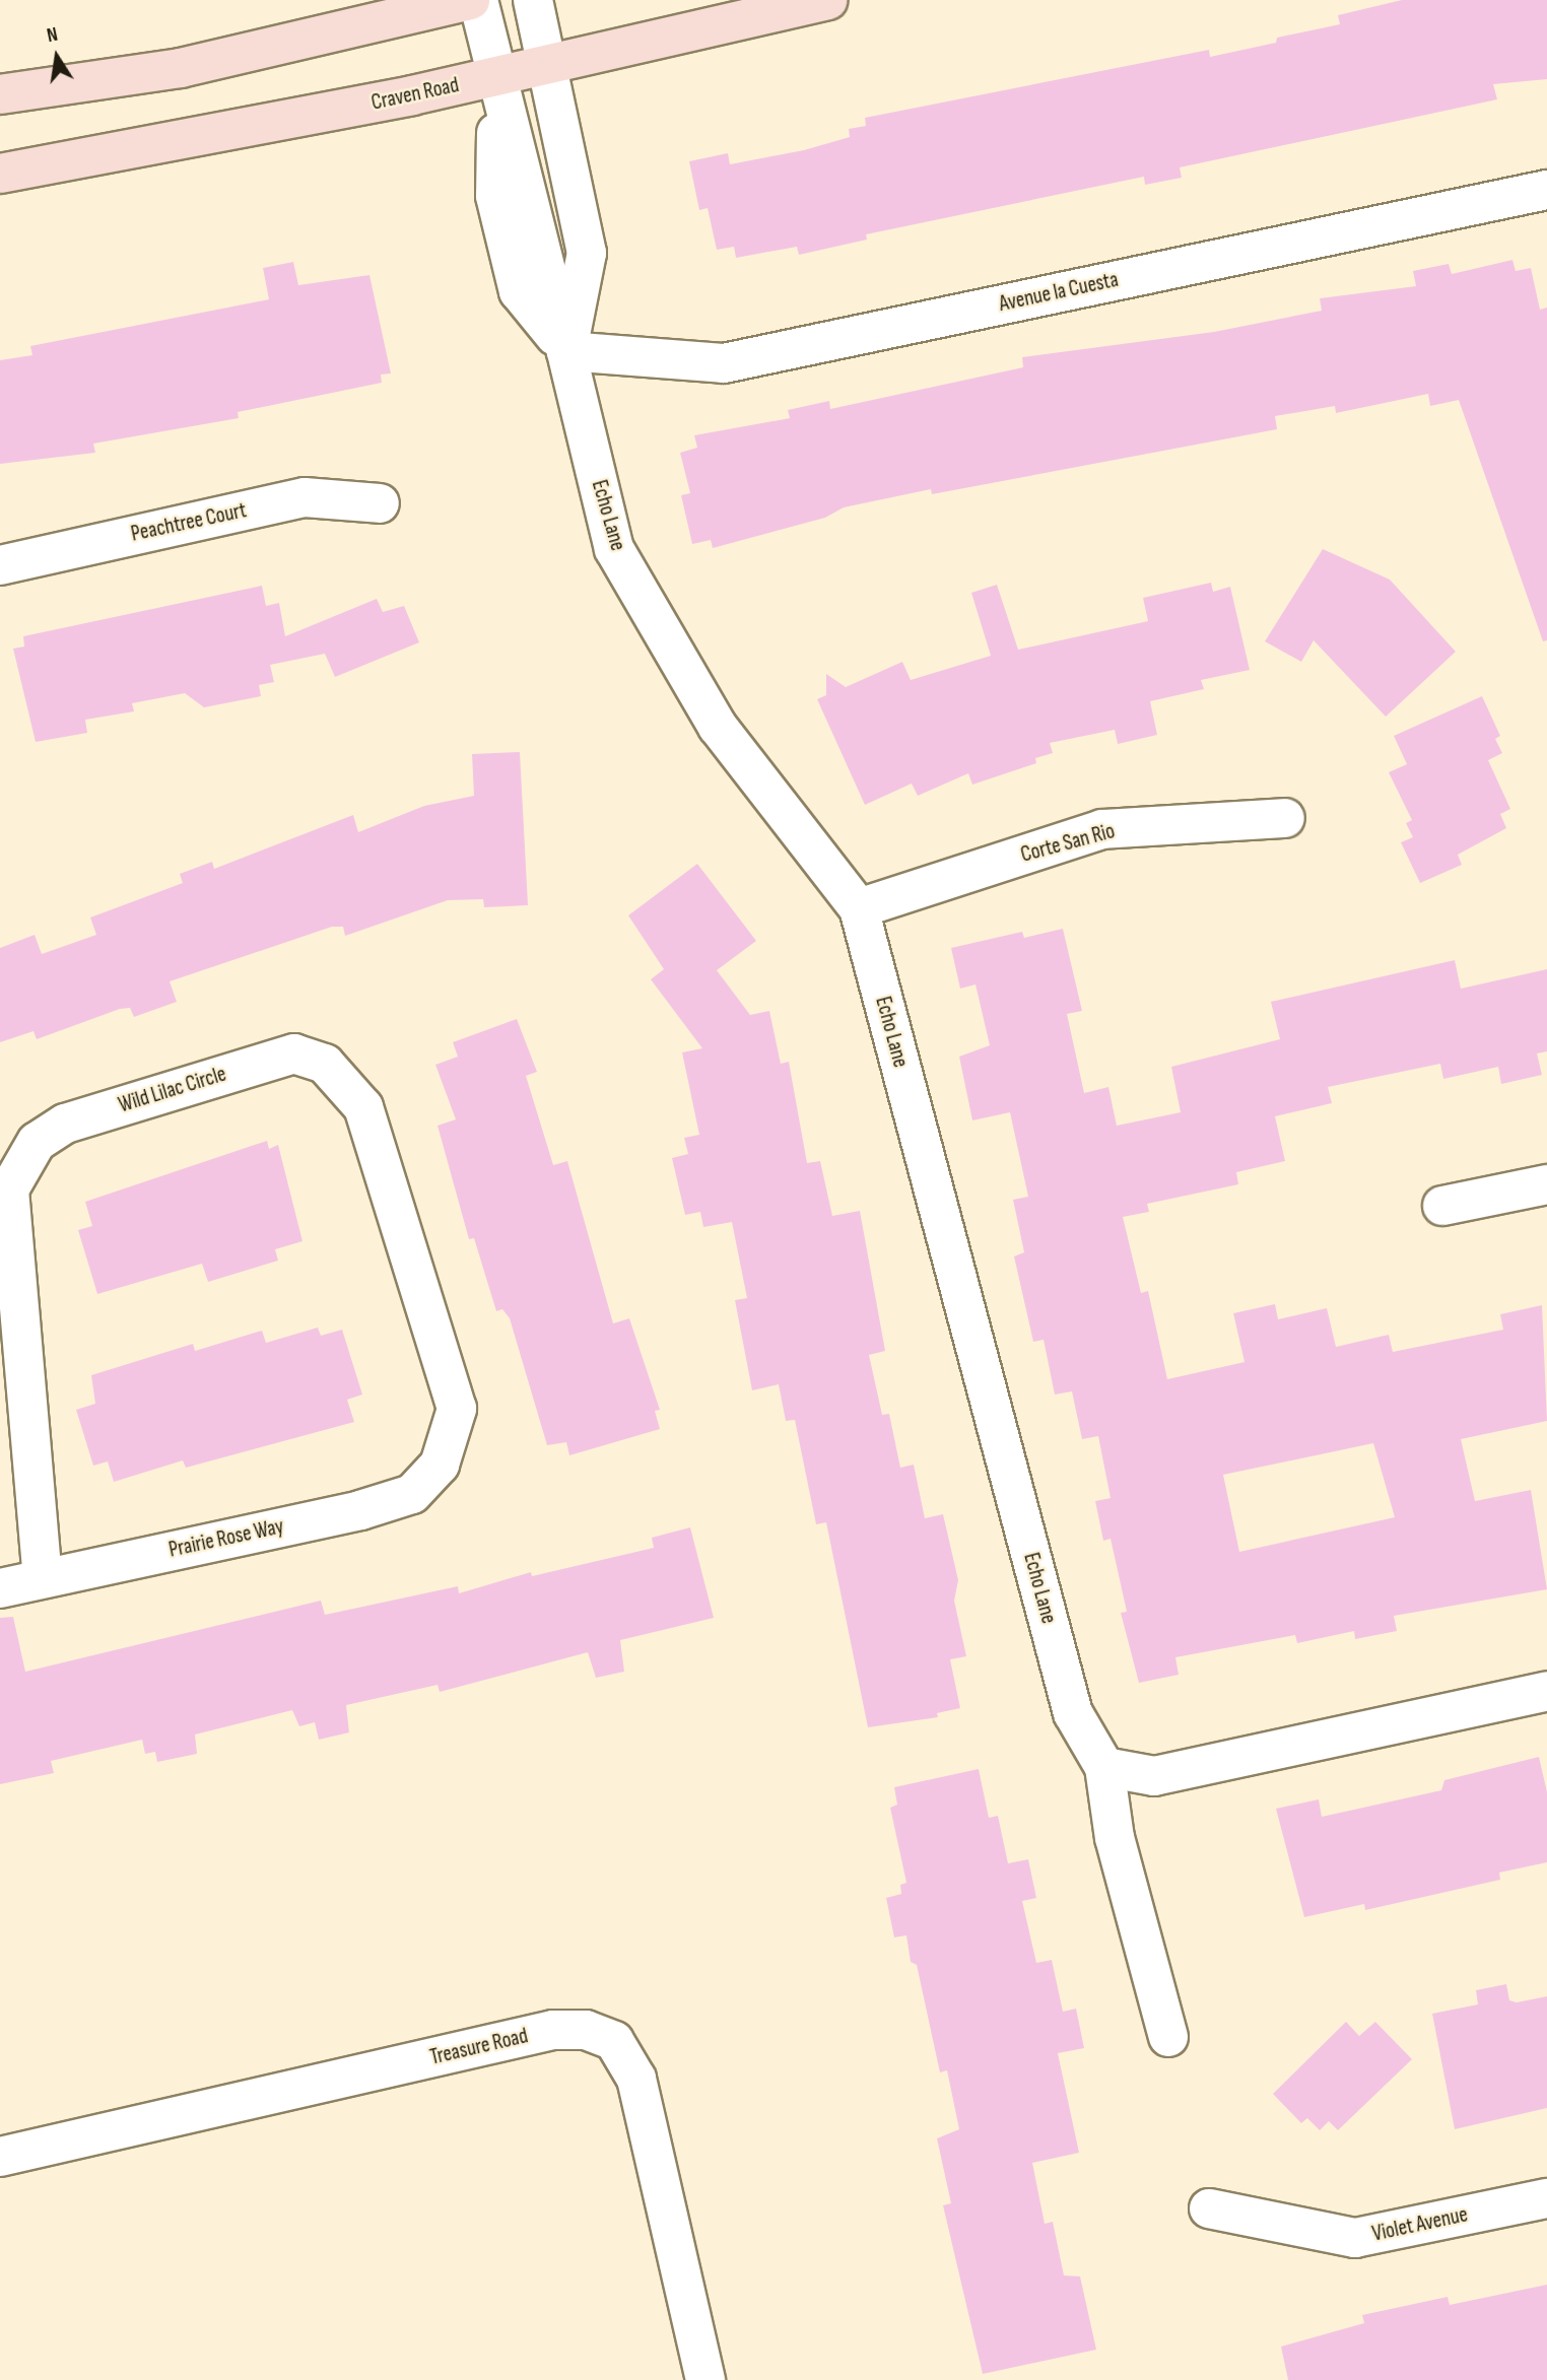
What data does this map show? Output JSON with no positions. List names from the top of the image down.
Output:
{
  "streets": {
    "main road": ["Craven Road"],
    "street": [
      "Avenue la Cuesta",
      "Echo Lane",
      "Peachtree Court",
      "Corte San Rio",
      "Wild Lilac Circle",
      "Prairie Rose Way",
      "Treasure Road",
      "Violet Avenue"
    ]
  },
  "crossings": [
    ["Craven Road", "Echo Lane"],
    ["Avenue la Cuesta", "Echo Lane"],
    ["Echo Lane", "Corte San Rio"],
    ["Wild Lilac Circle", "Prairie Rose Way"]
  ],
  "north": "top"
}
